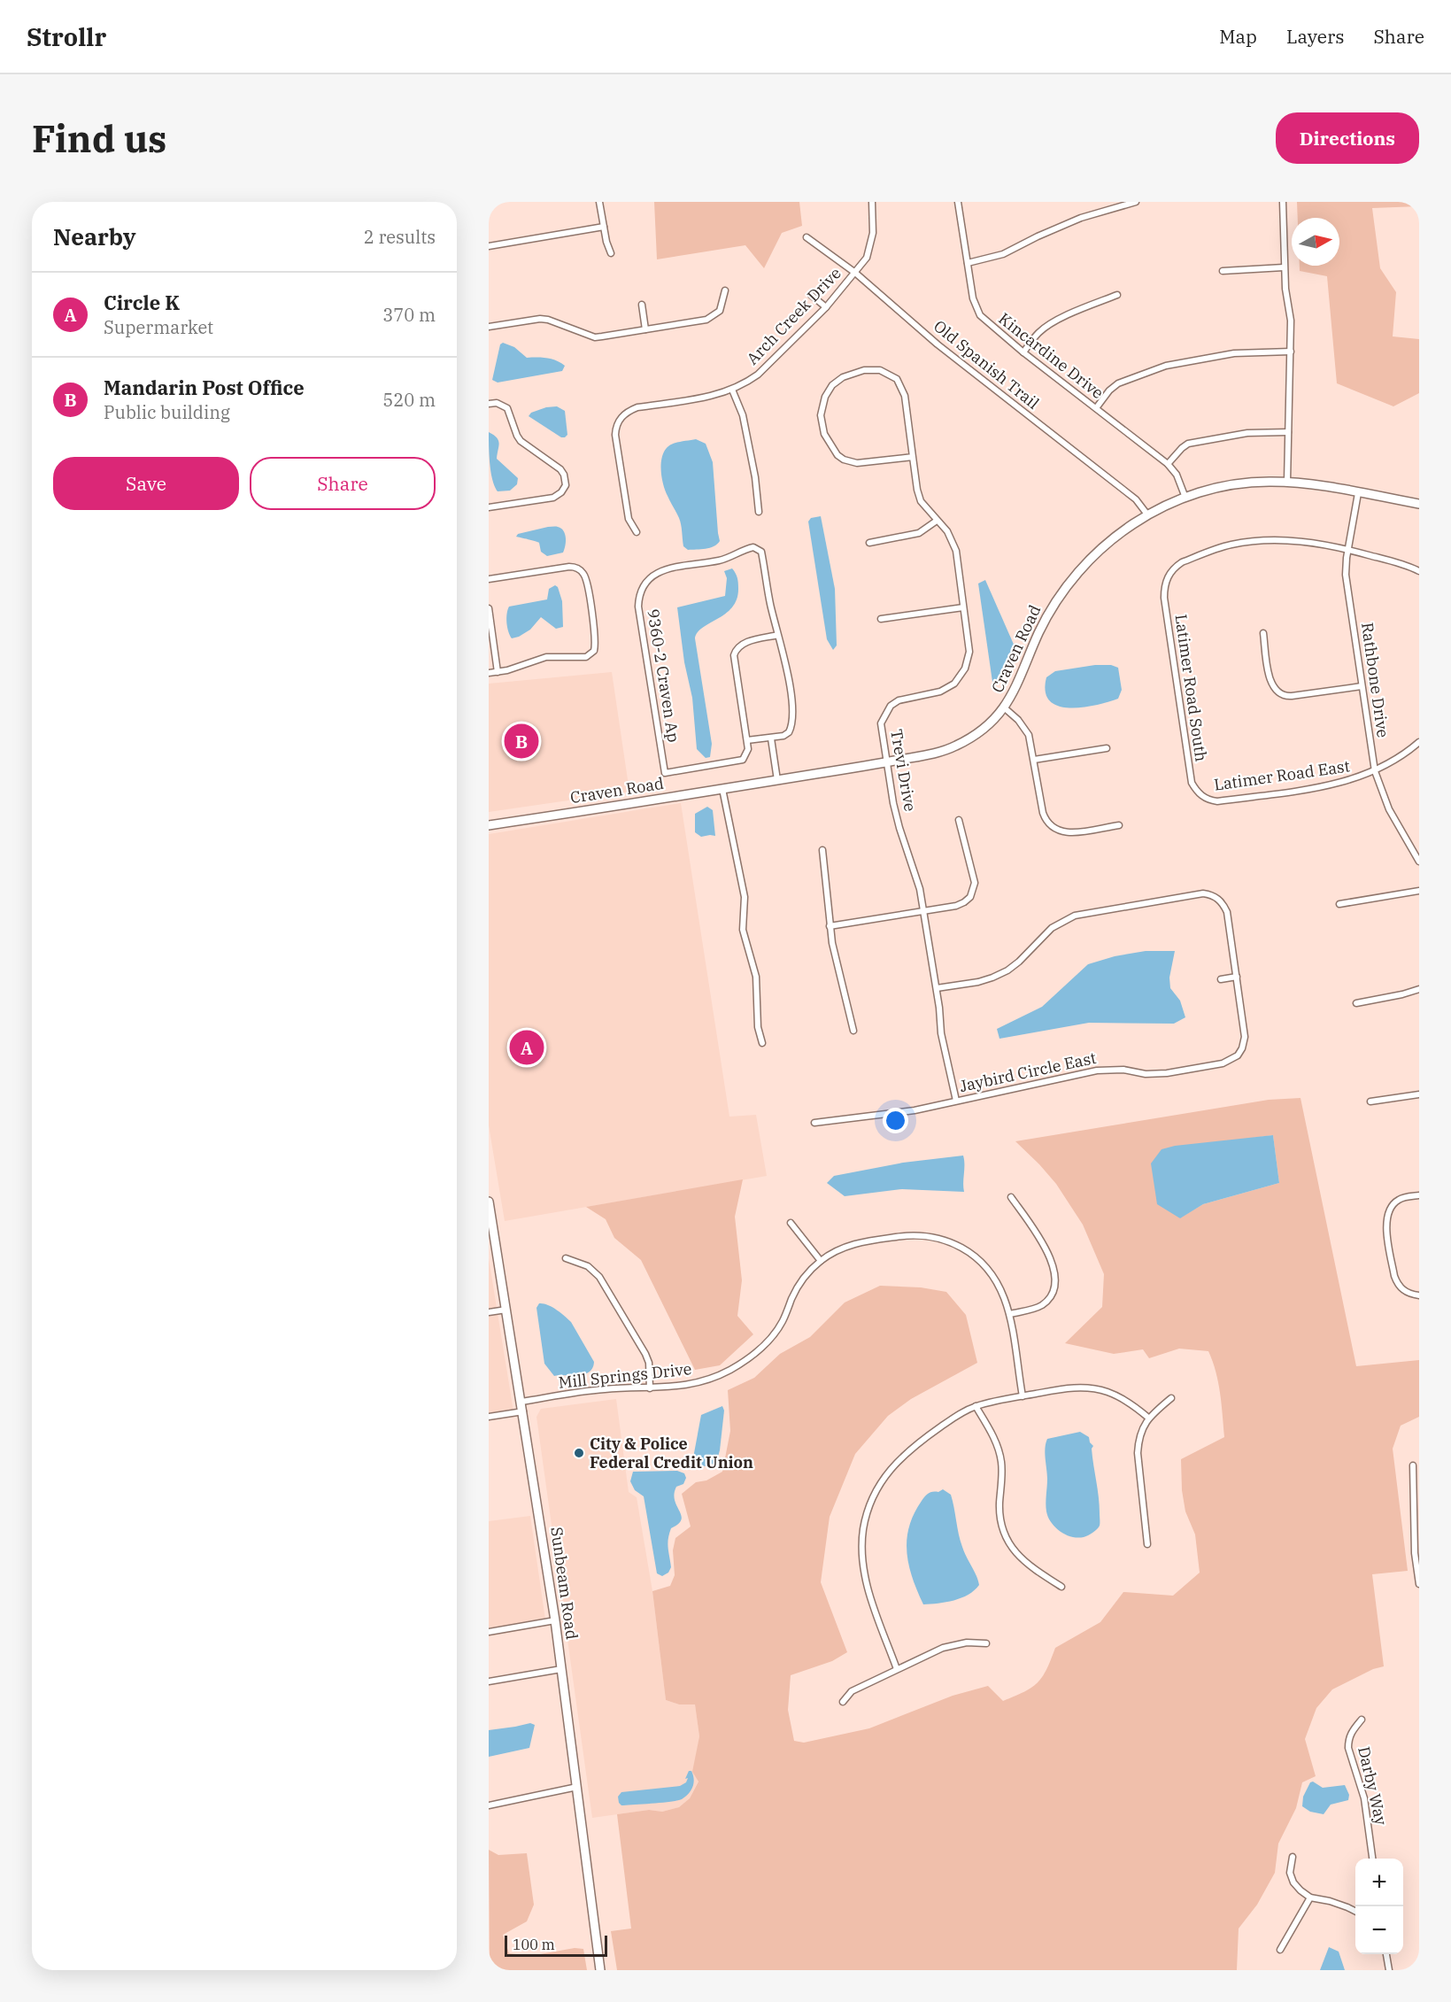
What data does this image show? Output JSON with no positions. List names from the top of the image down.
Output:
{
  "streets": {
    "street": [
      "Arch Creek Drive",
      "Kincardine Drive",
      "Old Spanish Trail",
      "Craven Road",
      "9360-2 Craven Ap",
      "Rathbone Drive",
      "Latimer Road South",
      "Trevi Drive",
      "Latimer Road East",
      "Jaybird Circle East",
      "Mill Springs Drive",
      "Sunbeam Road",
      "Darby Way"
    ]
  },
  "crossings": [
    ["Arch Creek Drive", "Old Spanish Trail"],
    ["Kincardine Drive", "Craven Road"],
    ["Old Spanish Trail", "Craven Road"],
    ["Craven Road", "Rathbone Drive"],
    ["Craven Road", "Trevi Drive"],
    ["Rathbone Drive", "Latimer Road South"],
    ["Rathbone Drive", "Latimer Road East"],
    ["Latimer Road South", "Latimer Road East"],
    ["Trevi Drive", "Jaybird Circle East"],
    ["Mill Springs Drive", "Sunbeam Road"]
  ],
  "places": ["City & Police Federal Credit Union"],
  "scale_bar": "100 m",
  "north": "right",
  "page": {
    "header": "Strollr",
    "nav": ["Map", "Layers", "Share"],
    "buttons": [
      "Directions",
      ["Save", "Share"]
    ],
    "title": "Find us",
    "heading": ["Nearby", "2 results"],
    "list": [
      {
        "mark": "A",
        "name": "Circle K",
        "note": "Supermarket",
        "value": "370 m"
      },
      {
        "mark": "B",
        "name": "Mandarin Post Office",
        "note": "Public building",
        "value": "520 m"
      }
    ],
    "pins": ["B", "A"],
    "map_buttons": ["+", "−"],
    "scale": "100 m"
  }
}
